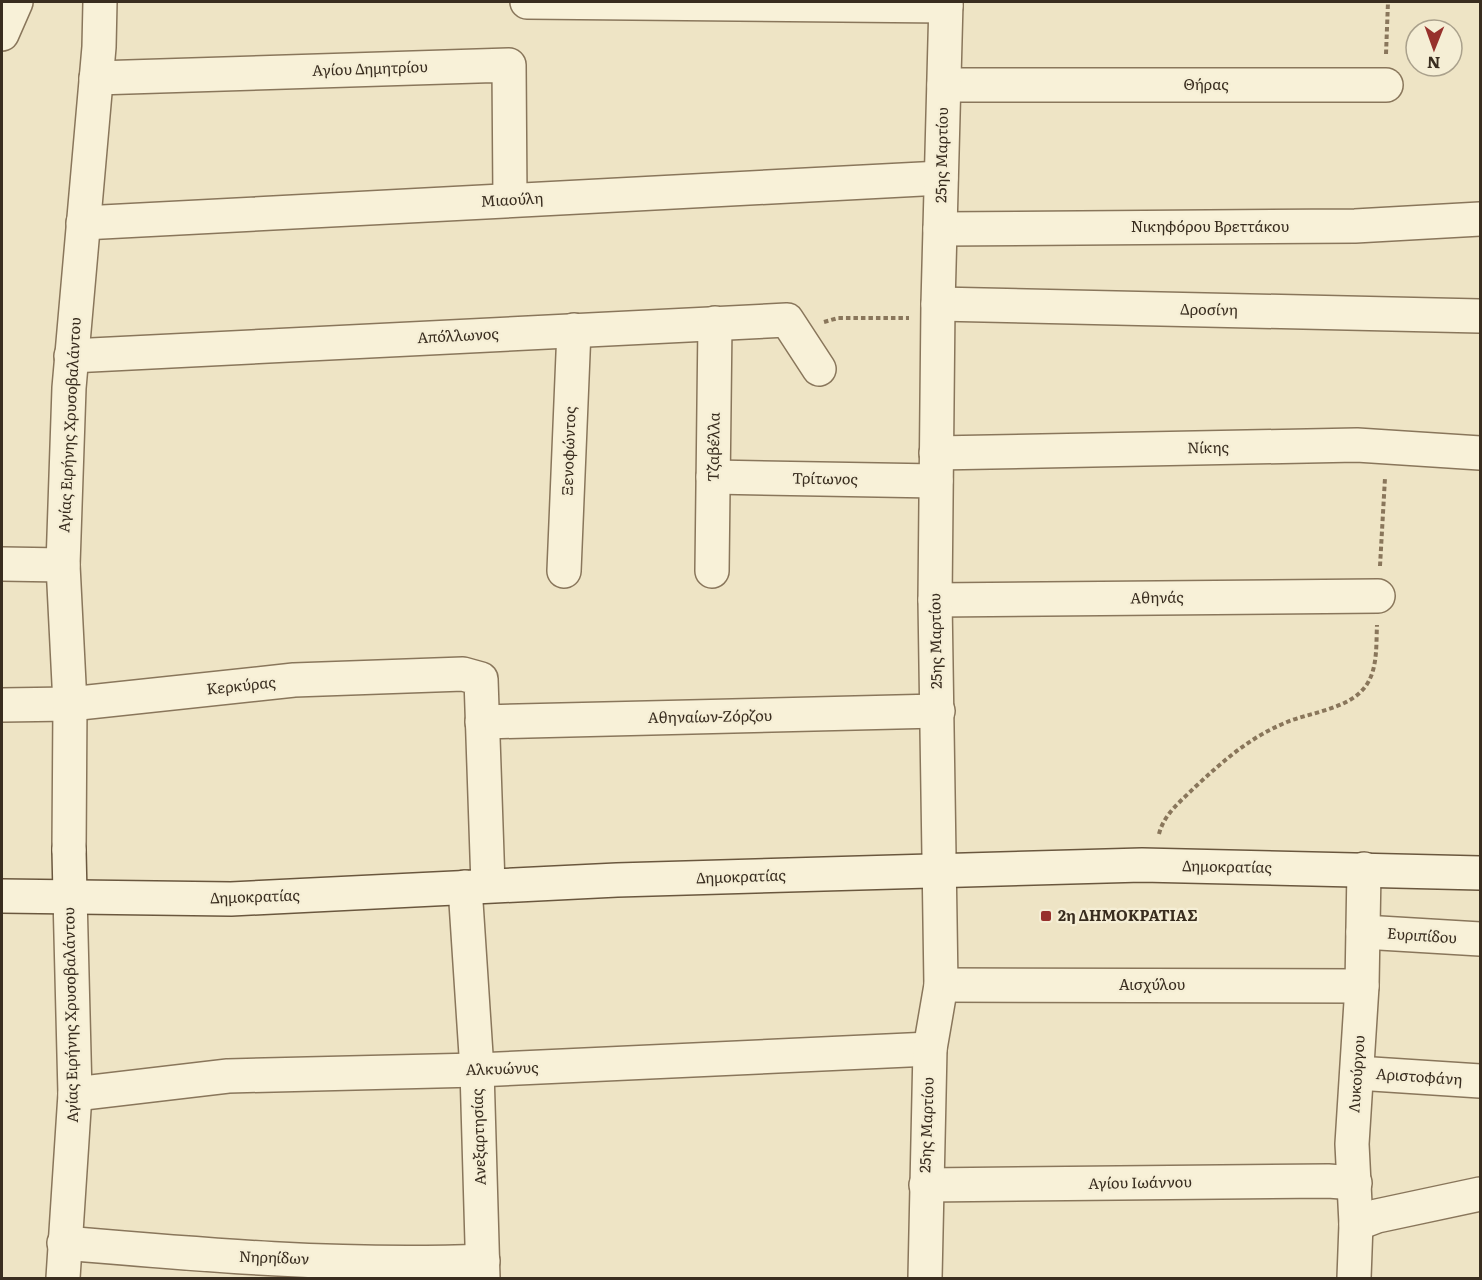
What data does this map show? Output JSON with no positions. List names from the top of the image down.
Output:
{
  "streets": {
    "street": [
      "Αγίου Δημητρίου",
      "Θήρας",
      "25ης Μαρτίου",
      "Μιαούλη",
      "Νικηφόρου Βρεττάκου",
      "Δροσίνη",
      "Απόλλωνος",
      "Αγίας Ειρήνης Χρυσοβαλάντου",
      "Τζαβέλλα",
      "Νίκης",
      "Ξενοφώντος",
      "Τρίτωνος",
      "Αθηνάς",
      "Κερκύρας",
      "Αθηναίων-Ζόρζου",
      "Δημοκρατίας",
      "Ευριπίδου",
      "Αισχύλου",
      "Αλκυώνυς",
      "Λυκούργου",
      "Αριστοφάνη",
      "Ανεξαρτησίας",
      "Αγίου Ιωάννου",
      "Νηρηίδων"
    ]
  },
  "crossings": [
    ["Αγίου Δημητρίου", "Μιαούλη"],
    ["Αγίου Δημητρίου", "Αγίας Ειρήνης Χρυσοβαλάντου"],
    ["Θήρας", "25ης Μαρτίου"],
    ["25ης Μαρτίου", "Μιαούλη"],
    ["25ης Μαρτίου", "Νικηφόρου Βρεττάκου"],
    ["25ης Μαρτίου", "Δροσίνη"],
    ["25ης Μαρτίου", "Νίκης"],
    ["25ης Μαρτίου", "Τρίτωνος"],
    ["25ης Μαρτίου", "Αθηνάς"],
    ["25ης Μαρτίου", "Αθηναίων-Ζόρζου"],
    ["25ης Μαρτίου", "Δημοκρατίας"],
    ["25ης Μαρτίου", "Αισχύλου"],
    ["25ης Μαρτίου", "Αλκυώνυς"],
    ["25ης Μαρτίου", "Αγίου Ιωάννου"],
    ["Μιαούλη", "Αγίας Ειρήνης Χρυσοβαλάντου"],
    ["Απόλλωνος", "Αγίας Ειρήνης Χρυσοβαλάντου"],
    ["Απόλλωνος", "Τζαβέλλα"],
    ["Απόλλωνος", "Ξενοφώντος"],
    ["Αγίας Ειρήνης Χρυσοβαλάντου", "Κερκύρας"],
    ["Αγίας Ειρήνης Χρυσοβαλάντου", "Δημοκρατίας"],
    ["Αγίας Ειρήνης Χρυσοβαλάντου", "Αλκυώνυς"],
    ["Αγίας Ειρήνης Χρυσοβαλάντου", "Νηρηίδων"],
    ["Τζαβέλλα", "Τρίτωνος"],
    ["Νίκης", "Τρίτωνος"],
    ["Κερκύρας", "Ανεξαρτησίας"],
    ["Αθηναίων-Ζόρζου", "Ανεξαρτησίας"],
    ["Δημοκρατίας", "Λυκούργου"],
    ["Δημοκρατίας", "Ανεξαρτησίας"],
    ["Ευριπίδου", "Λυκούργου"],
    ["Αισχύλου", "Λυκούργου"],
    ["Αλκυώνυς", "Ανεξαρτησίας"],
    ["Λυκούργου", "Αριστοφάνη"],
    ["Λυκούργου", "Αγίου Ιωάννου"],
    ["Ανεξαρτησίας", "Νηρηίδων"]
  ],
  "places": {
    "transit": ["2η ΔΗΜΟΚΡΑΤΙΑΣ"]
  },
  "north": "bottom"
}
